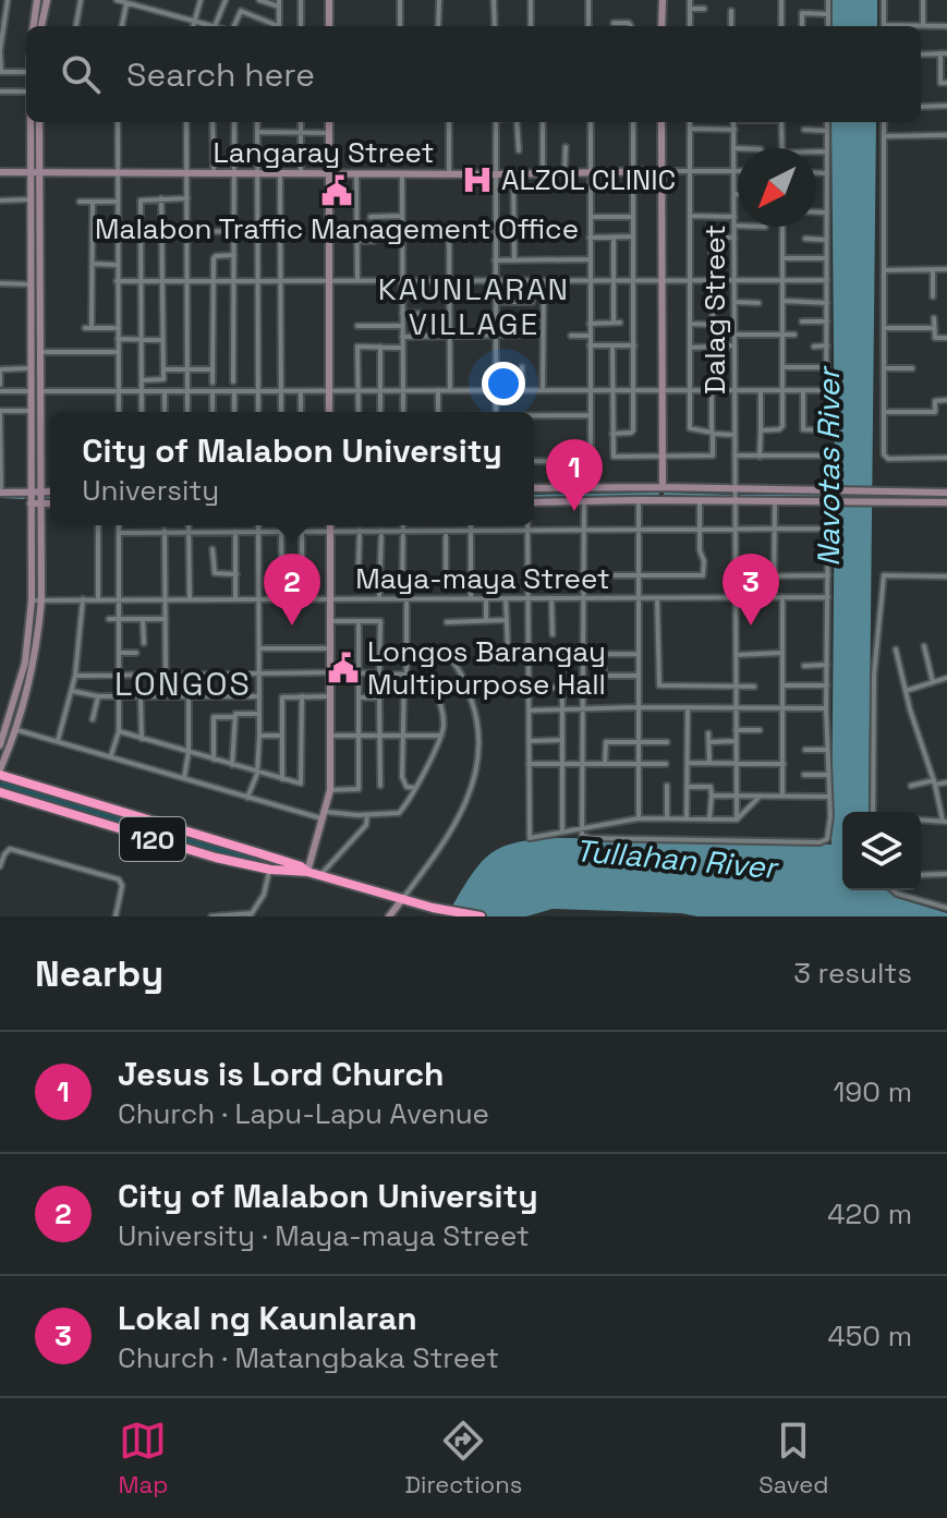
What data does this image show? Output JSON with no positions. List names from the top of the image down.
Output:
{
  "streets": {
    "highway": ["120"],
    "main road": ["Langaray Street"],
    "street": ["Dalag Street", "Maya-maya Street"]
  },
  "crossings": [
    ["Langaray Street", "Dalag Street"],
    ["Dalag Street", "Maya-maya Street"]
  ],
  "districts": ["KAUNLARAN VILLAGE", "LONGOS"],
  "water": ["Navotas River", "Tullahan River"],
  "places": {
    "hospital": ["ALZOL CLINIC"],
    "public building": ["Malabon Traffic Management Office", "Longos Barangay Multipurpose Hall"]
  },
  "north": "bottom left",
  "page": {
    "search": "Search here",
    "popup": ["City of Malabon University", "University"],
    "pins": ["1", "2", "3"],
    "heading": ["Nearby", "3 results"],
    "list": [
      {
        "mark": "1",
        "name": "Jesus is Lord Church",
        "note": "Church · Lapu-Lapu Avenue",
        "value": "190 m"
      },
      {
        "mark": "2",
        "name": "City of Malabon University",
        "note": "University · Maya-maya Street",
        "value": "420 m"
      },
      {
        "mark": "3",
        "name": "Lokal ng Kaunlaran",
        "note": "Church · Matangbaka Street",
        "value": "450 m"
      }
    ],
    "nav": ["Map", "Directions", "Saved"]
  }
}
